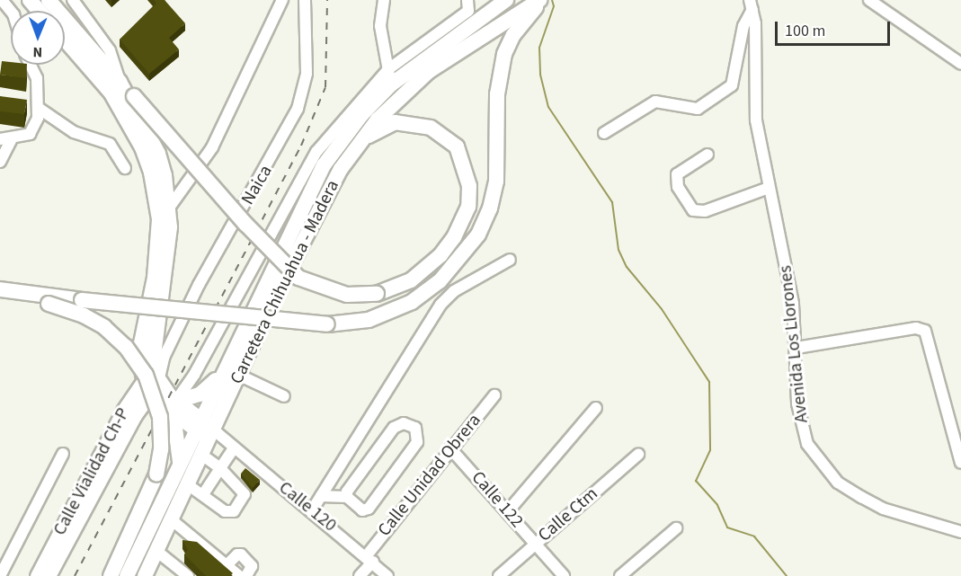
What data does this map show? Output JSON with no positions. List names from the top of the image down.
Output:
{
  "streets": {
    "highway": ["Carretera Chihuahua - Madera"],
    "main road": ["Calle Vialidad Ch-P"],
    "street": [
      "Naica",
      "Avenida Los Llorones",
      "Calle Unidad Obrera",
      "Calle 122",
      "Calle 120",
      "Calle Ctm"
    ]
  },
  "crossings": [
    ["Naica", "Calle Vialidad Ch-P"],
    ["Carretera Chihuahua - Madera", "Calle 120"],
    ["Calle Unidad Obrera", "Calle 122"],
    ["Calle Unidad Obrera", "Calle 120"],
    ["Calle 122", "Calle Ctm"]
  ],
  "scale_bar": "100 m",
  "north": "bottom"
}
